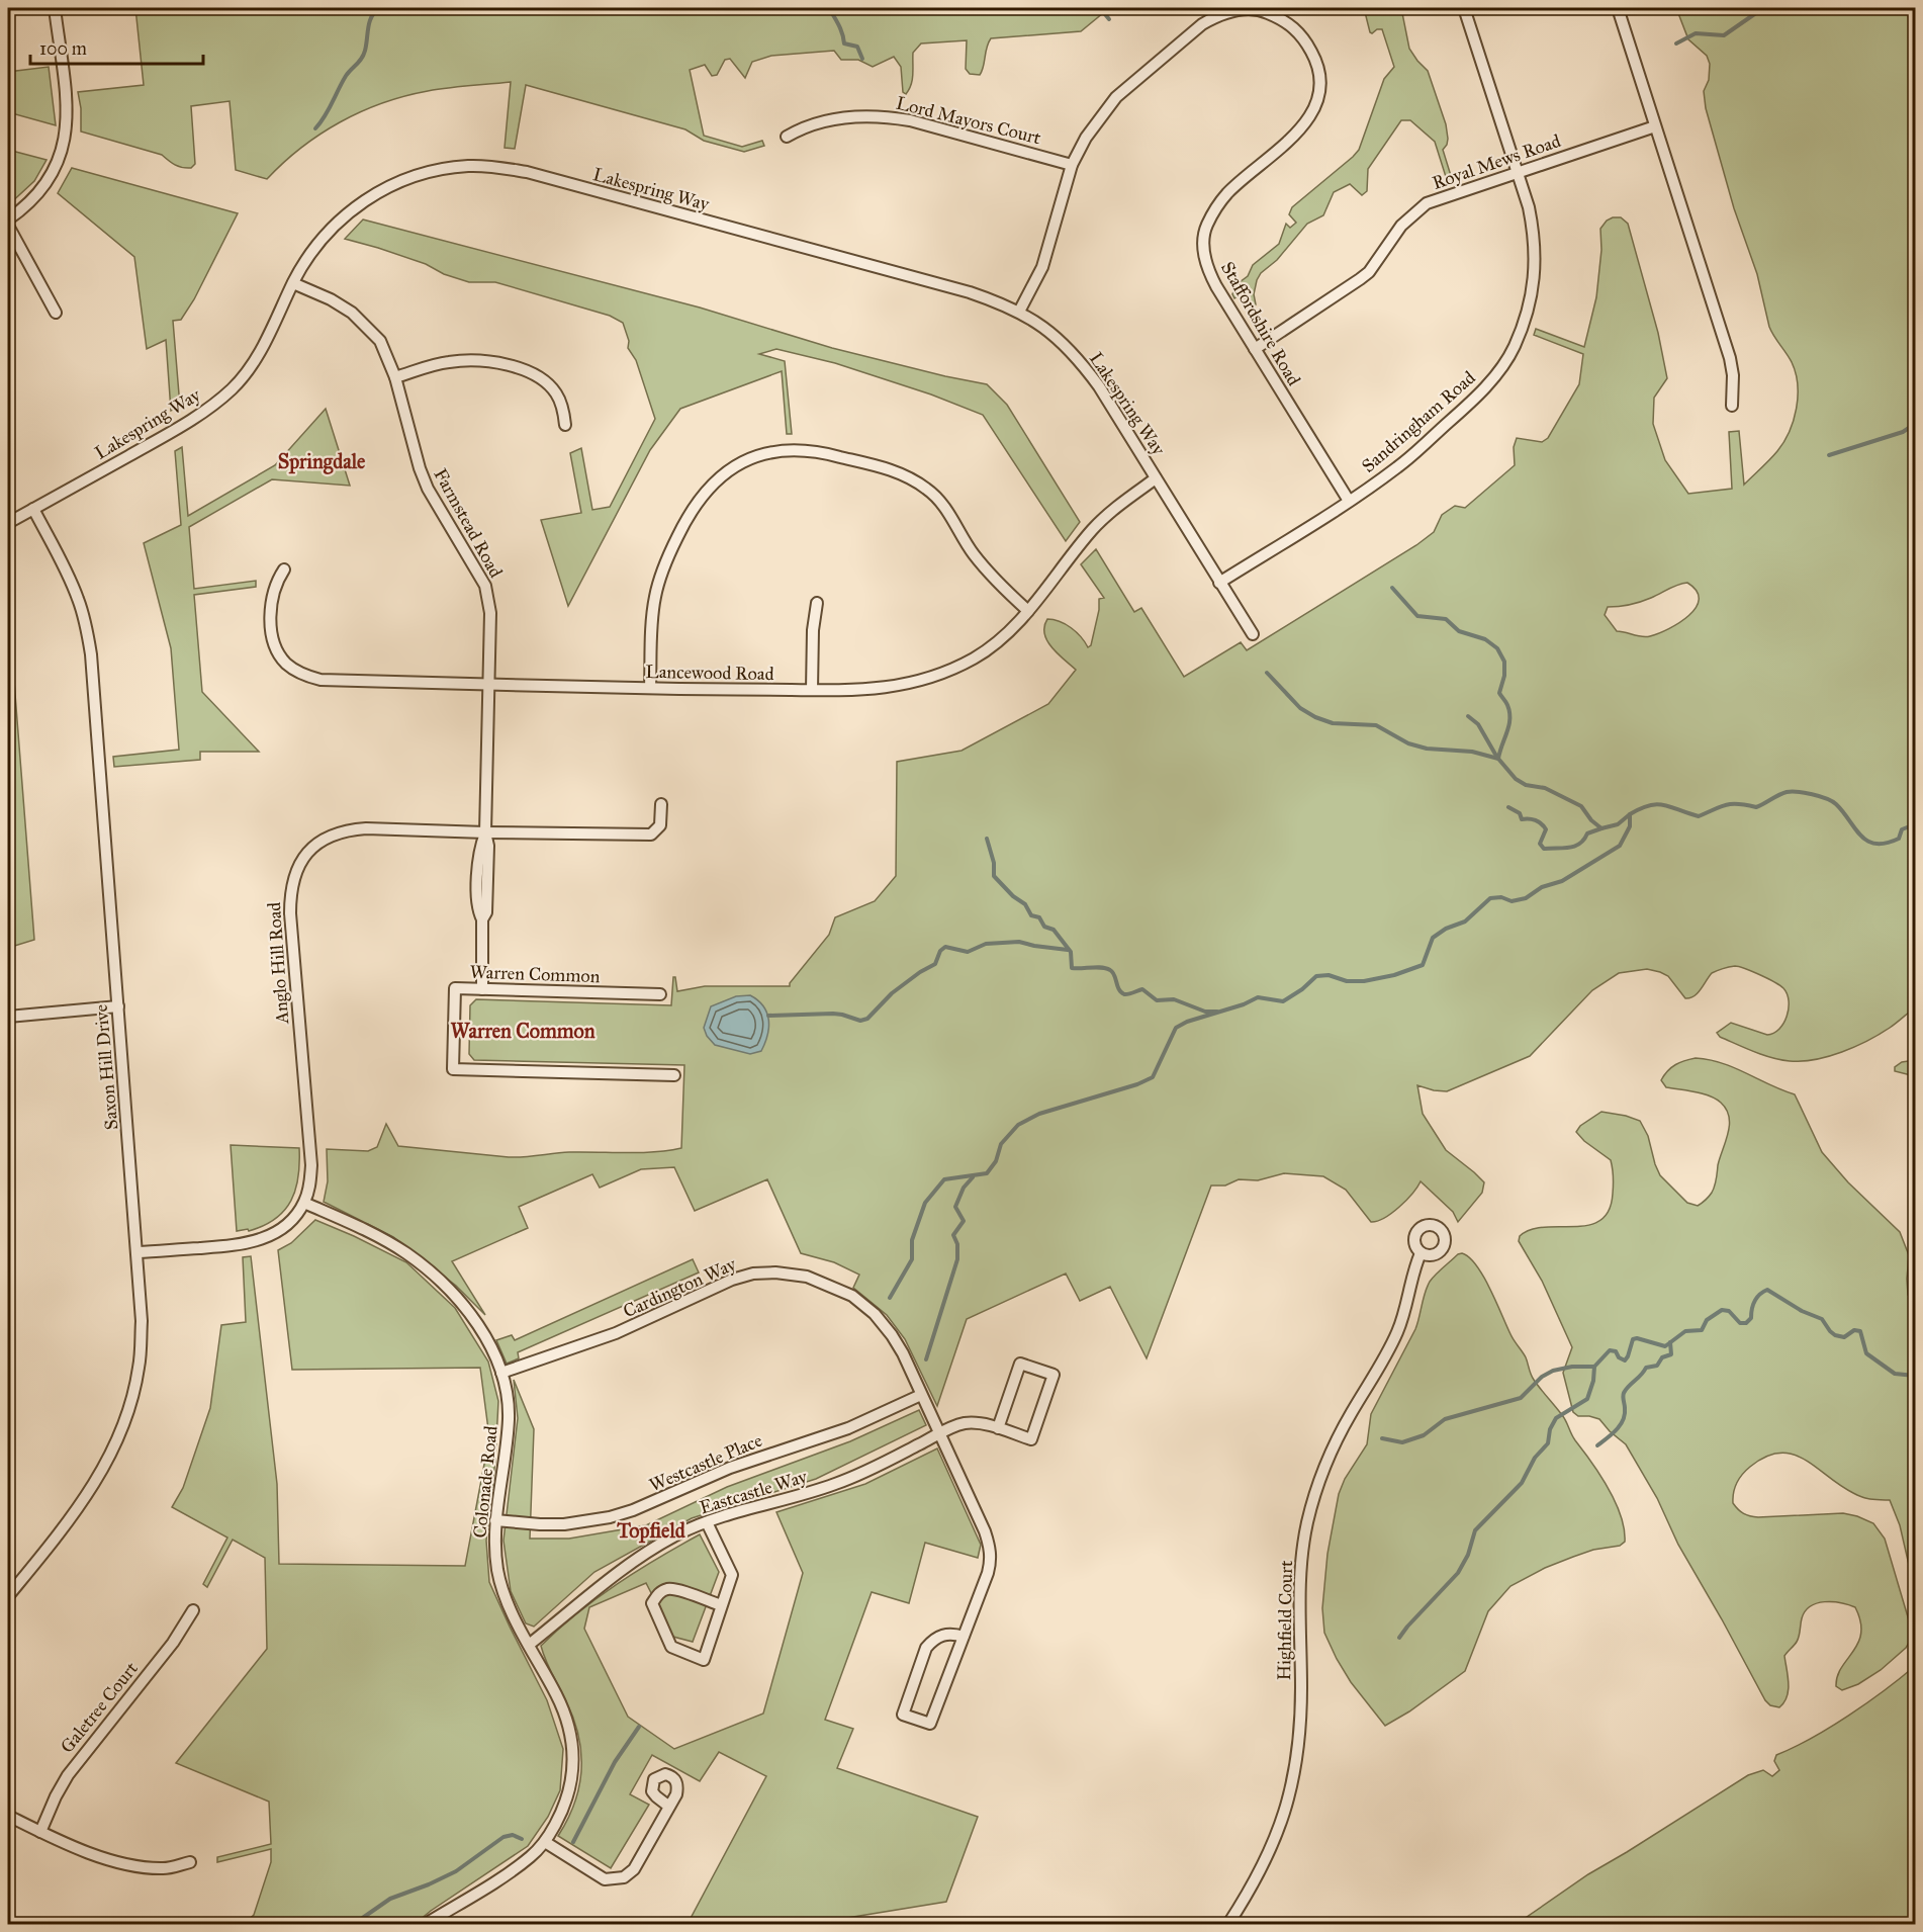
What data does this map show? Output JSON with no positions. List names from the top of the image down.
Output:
{
  "streets": {
    "street": [
      "Lord Mayors Court",
      "Royal Mews Road",
      "Lakespring Way",
      "Staffordshire Road",
      "Sandringham Road",
      "Farmstead Road",
      "Lancewood Road",
      "Anglo Hill Road",
      "Warren Common",
      "Saxon Hill Drive",
      "Cardington Way",
      "Westcastle Place",
      "Colonade Road",
      "Eastcastle Way",
      "Highfield Court",
      "Galetree Court"
    ]
  },
  "crossings": [
    ["Lord Mayors Court", "Staffordshire Road"],
    ["Royal Mews Road", "Staffordshire Road"],
    ["Royal Mews Road", "Sandringham Road"],
    ["Lakespring Way", "Staffordshire Road"],
    ["Lakespring Way", "Sandringham Road"],
    ["Lakespring Way", "Farmstead Road"],
    ["Lakespring Way", "Lancewood Road"],
    ["Lakespring Way", "Saxon Hill Drive"],
    ["Staffordshire Road", "Sandringham Road"],
    ["Farmstead Road", "Lancewood Road"],
    ["Farmstead Road", "Anglo Hill Road"],
    ["Farmstead Road", "Warren Common"],
    ["Anglo Hill Road", "Saxon Hill Drive"],
    ["Anglo Hill Road", "Colonade Road"],
    ["Cardington Way", "Westcastle Place"],
    ["Cardington Way", "Colonade Road"],
    ["Cardington Way", "Eastcastle Way"],
    ["Westcastle Place", "Colonade Road"],
    ["Colonade Road", "Eastcastle Way"]
  ],
  "districts": ["Springdale", "Warren Common", "Topfield"],
  "scale_bar": "100 m"
}
